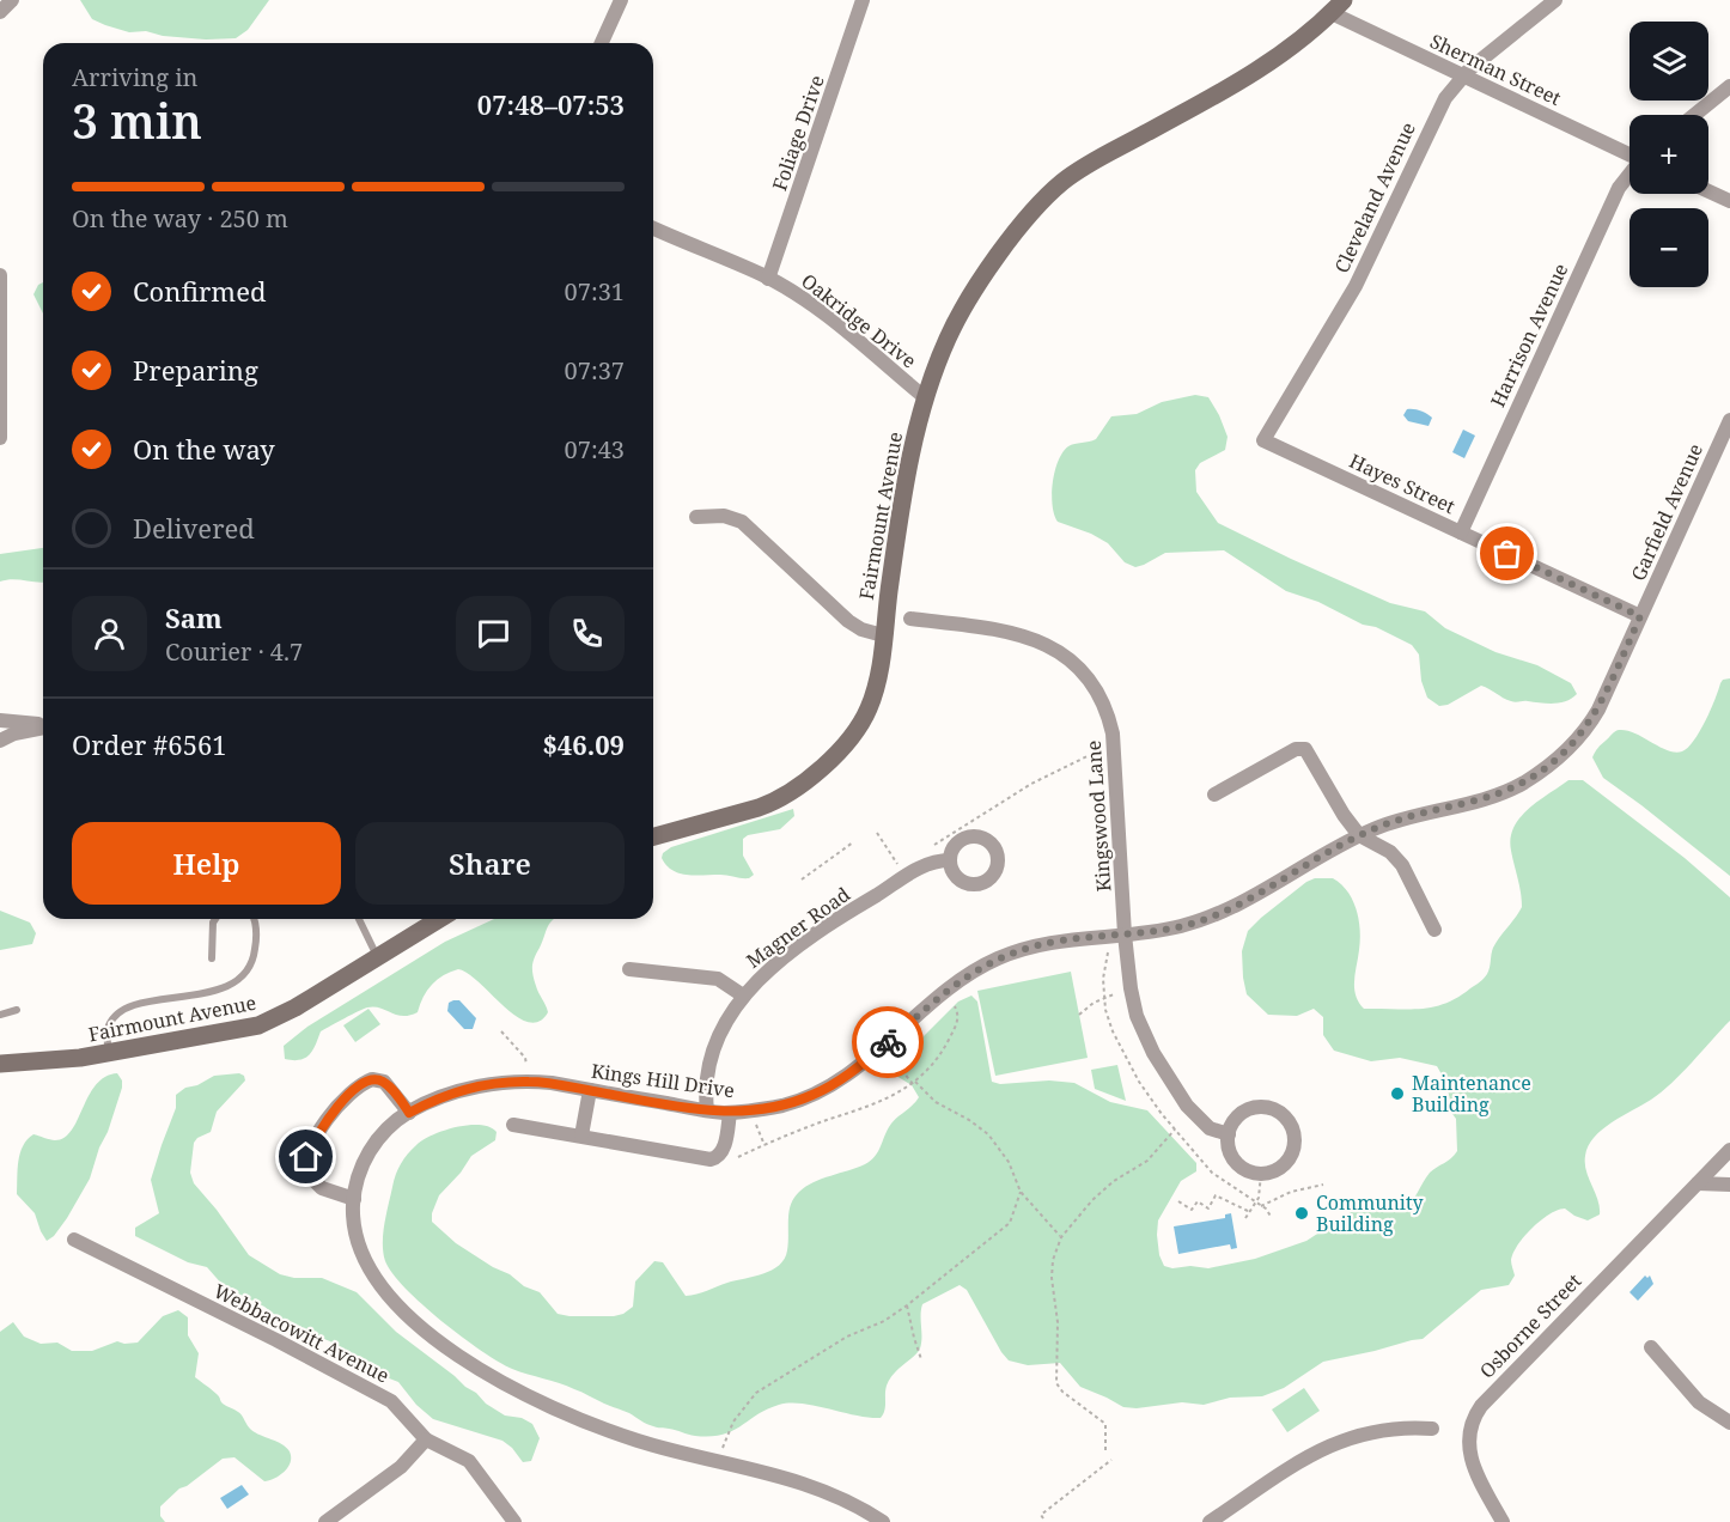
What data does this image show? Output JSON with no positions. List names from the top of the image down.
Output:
{
  "streets": {
    "street": [
      "Sherman Street",
      "Foliage Drive",
      "Cleveland Avenue",
      "Oakridge Drive",
      "Harrison Avenue",
      "Hayes Street",
      "Garfield Avenue",
      "Fairmount Avenue",
      "Kingswood Lane",
      "Magner Road",
      "Kings Hill Drive",
      "Osborne Street",
      "Webbacowitt Avenue"
    ]
  },
  "crossings": [
    ["Sherman Street", "Cleveland Avenue"],
    ["Sherman Street", "Fairmount Avenue"],
    ["Foliage Drive", "Oakridge Drive"],
    ["Cleveland Avenue", "Hayes Street"],
    ["Oakridge Drive", "Fairmount Avenue"],
    ["Harrison Avenue", "Hayes Street"],
    ["Hayes Street", "Garfield Avenue"],
    ["Garfield Avenue", "Kings Hill Drive"],
    ["Kingswood Lane", "Kings Hill Drive"],
    ["Magner Road", "Kings Hill Drive"]
  ],
  "places": ["Maintenance Building", "Community Building"],
  "page": {
    "map_buttons": ["+", "−"],
    "heading": ["3 min", "Arriving in", "07:48–07:53"],
    "panel": [
      "Sam",
      "Courier · 4.7",
      "Order #6561",
      "$46.09"
    ],
    "bar": "On the way · 250 m",
    "list": [
      ["Confirmed", "07:31"],
      ["Preparing", "07:37"],
      ["On the way", "07:43"],
      "Delivered"
    ],
    "buttons": ["Help", "Share"]
  }
}
